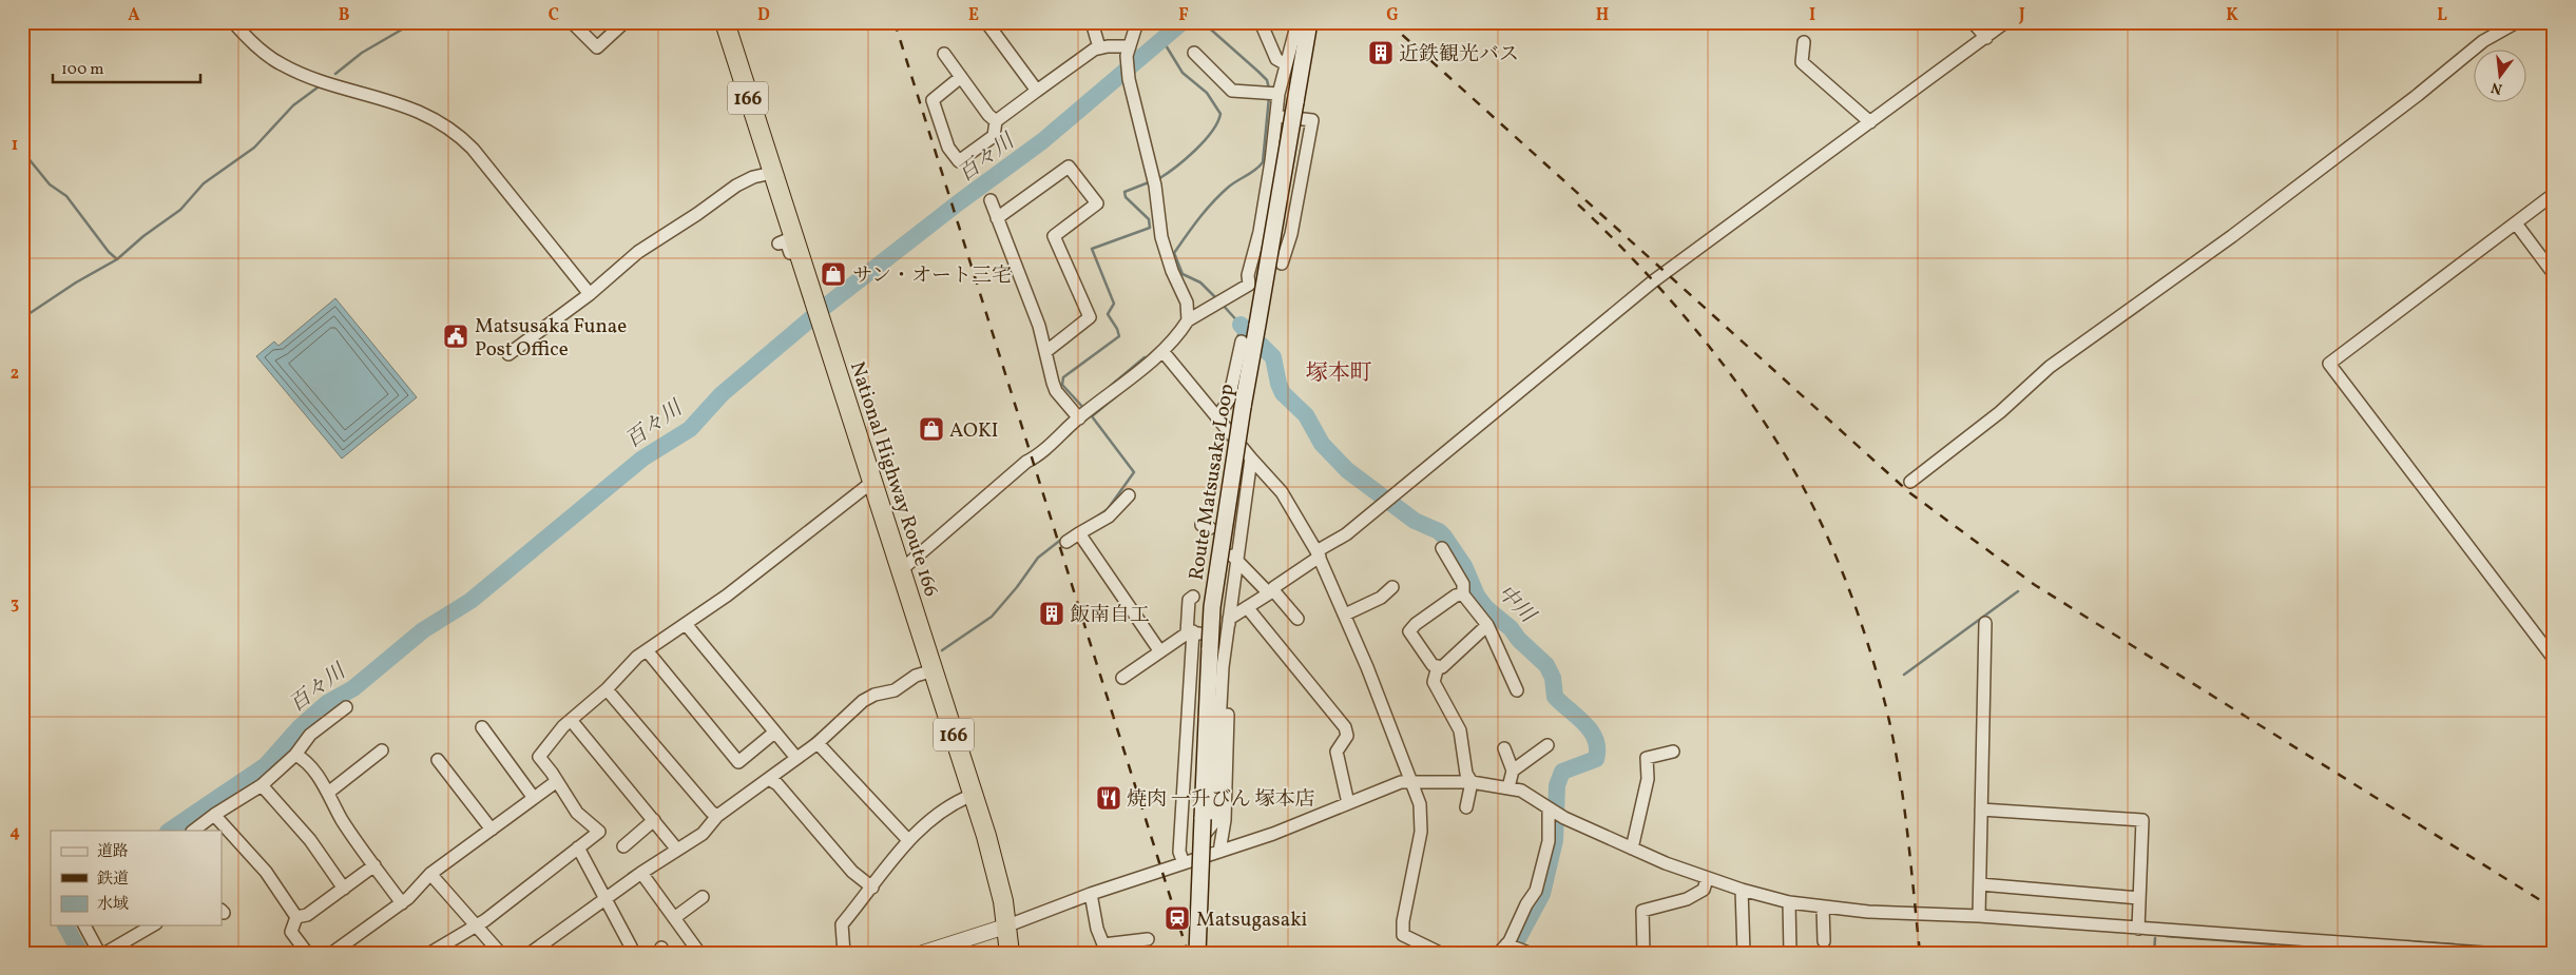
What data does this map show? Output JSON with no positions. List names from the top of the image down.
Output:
{
  "streets": {
    "highway": ["166", "National Highway Route 166"],
    "main road": ["Route Matsusaka Loop"]
  },
  "districts": ["塚本町"],
  "water": ["百々川", "中川"],
  "places": {
    "building": ["近鉄観光バス", "飯南自工"],
    "shop": ["サン・オート三宅", "AOKI"],
    "public building": ["Matsusaka Funae Post Office"],
    "restaurant": ["焼肉 一升びん 塚本店"],
    "station": ["Matsugasaki"]
  },
  "legend": ["道路", "鉄道", "水域"],
  "scale_bar": "100 m",
  "north": "bottom",
  "grid": {
    "columns": [
      "A",
      "B",
      "C",
      "D",
      "E",
      "F",
      "G",
      "H",
      "I",
      "J",
      "K",
      "L"
    ],
    "rows": [
      "1",
      "2",
      "3",
      "4"
    ]
  }
}
